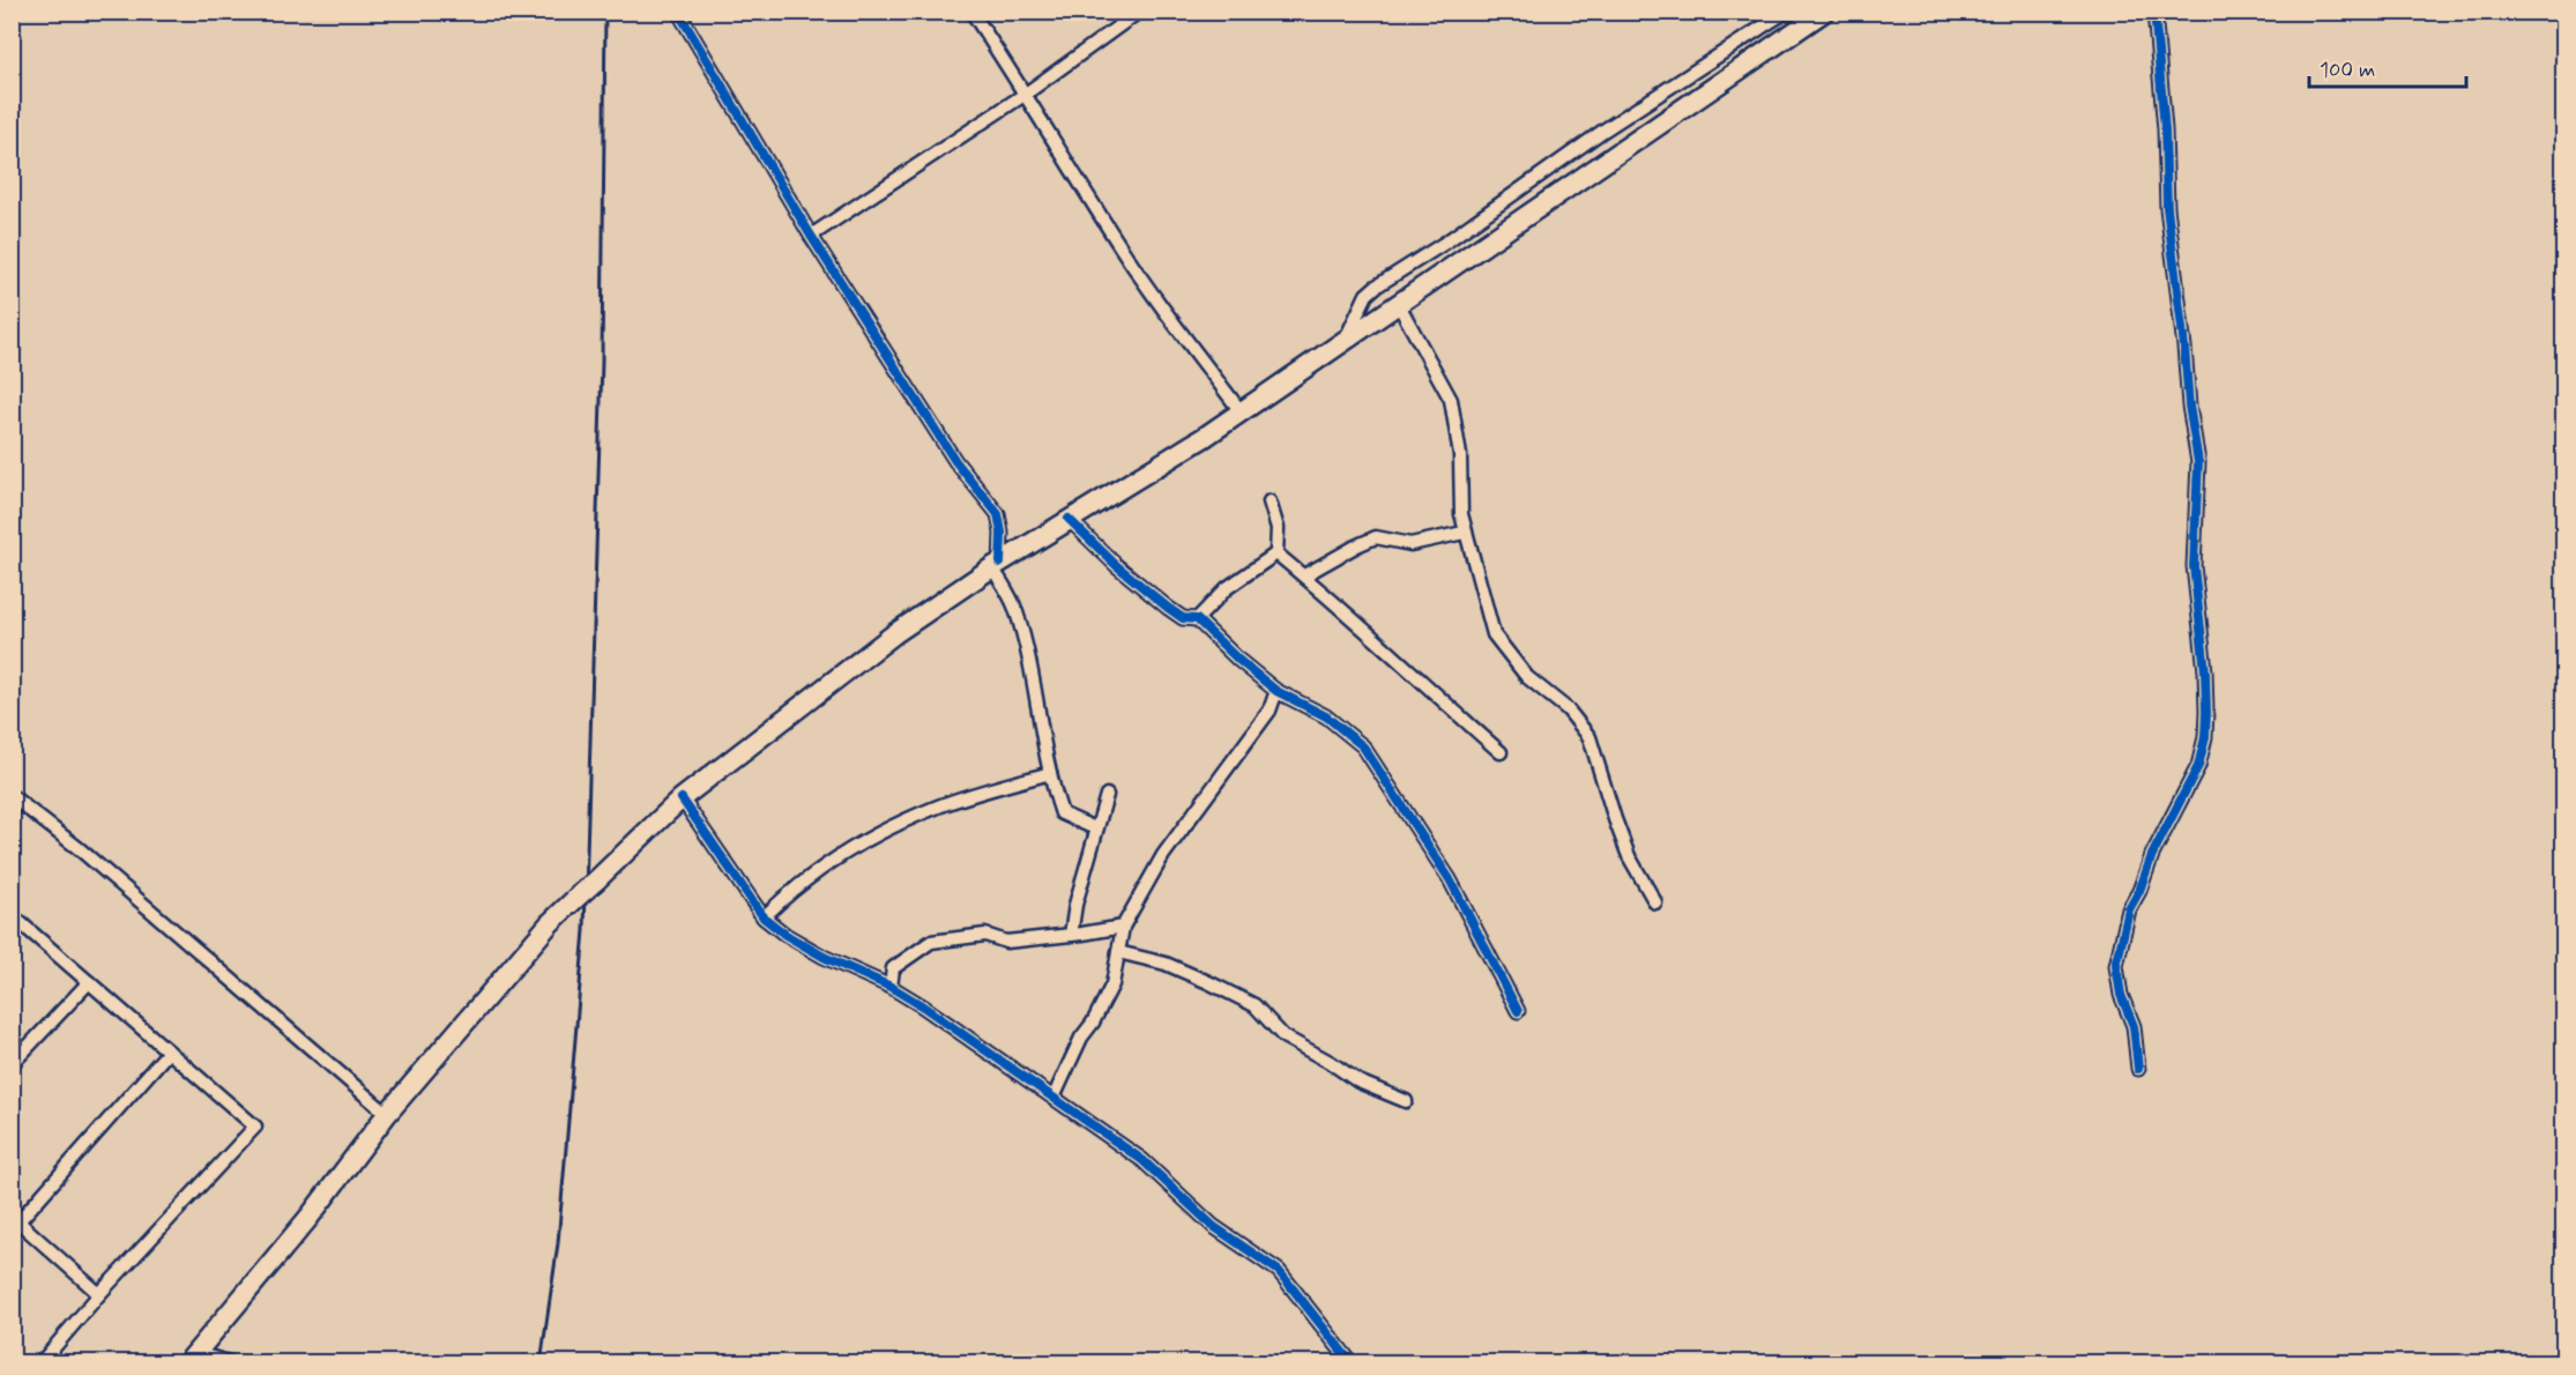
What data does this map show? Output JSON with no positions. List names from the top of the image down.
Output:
{
  "scale_bar": "100 m"
}
